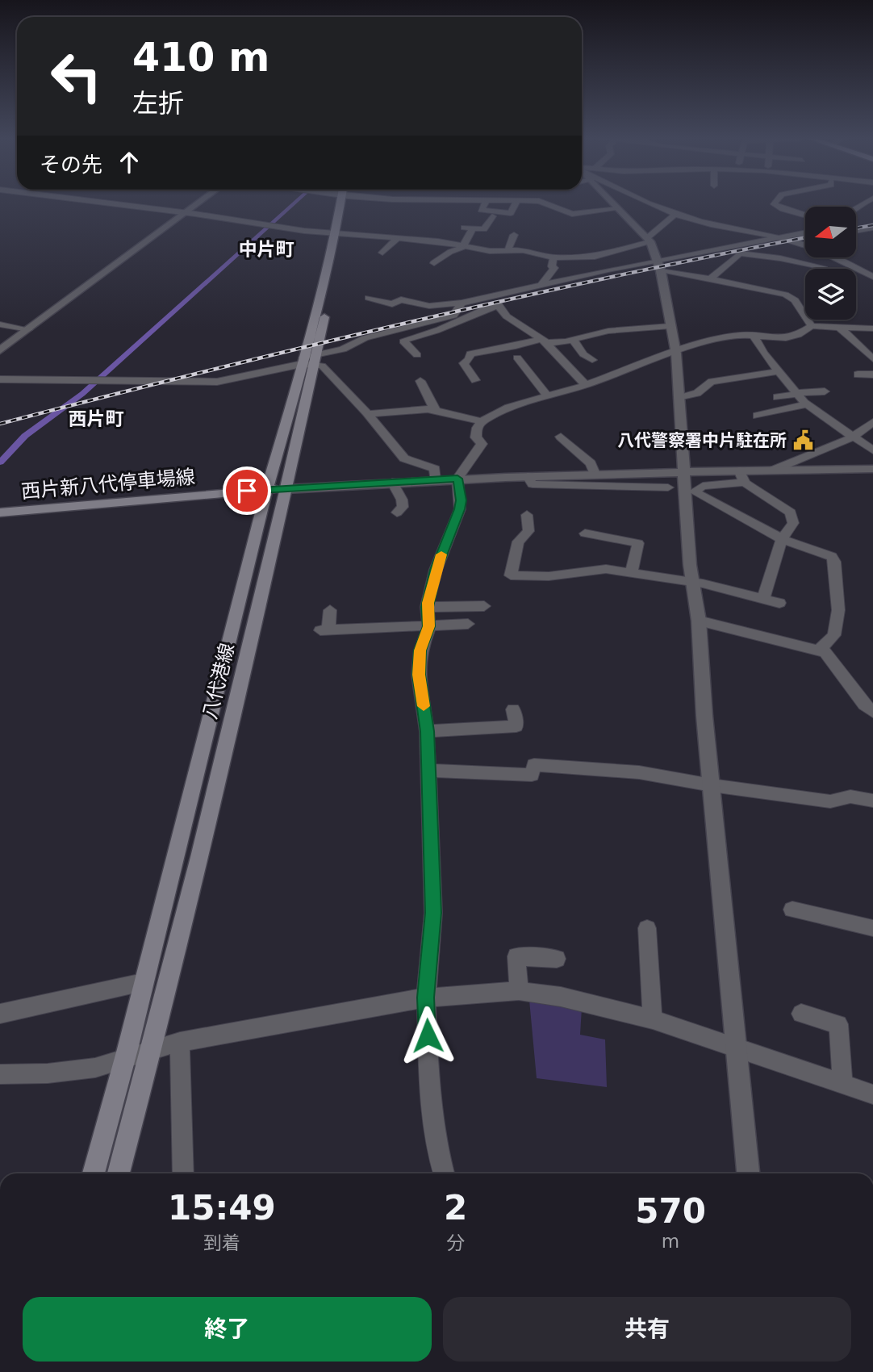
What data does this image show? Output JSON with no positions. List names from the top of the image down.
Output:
{
  "streets": {
    "main road": ["西片新八代停車場線", "八代港線"]
  },
  "crossings": [
    ["西片新八代停車場線", "八代港線"]
  ],
  "districts": ["中片町", "西片町"],
  "places": {
    "public building": ["八代警察署中片駐在所"]
  },
  "north": "left",
  "page": {
    "turn": ["410 m", "左折"],
    "then": "その先",
    "eta": [
      "15:49",
      "到着",
      "2",
      "分",
      "570",
      "m"
    ],
    "buttons": ["終了", "共有"]
  }
}
